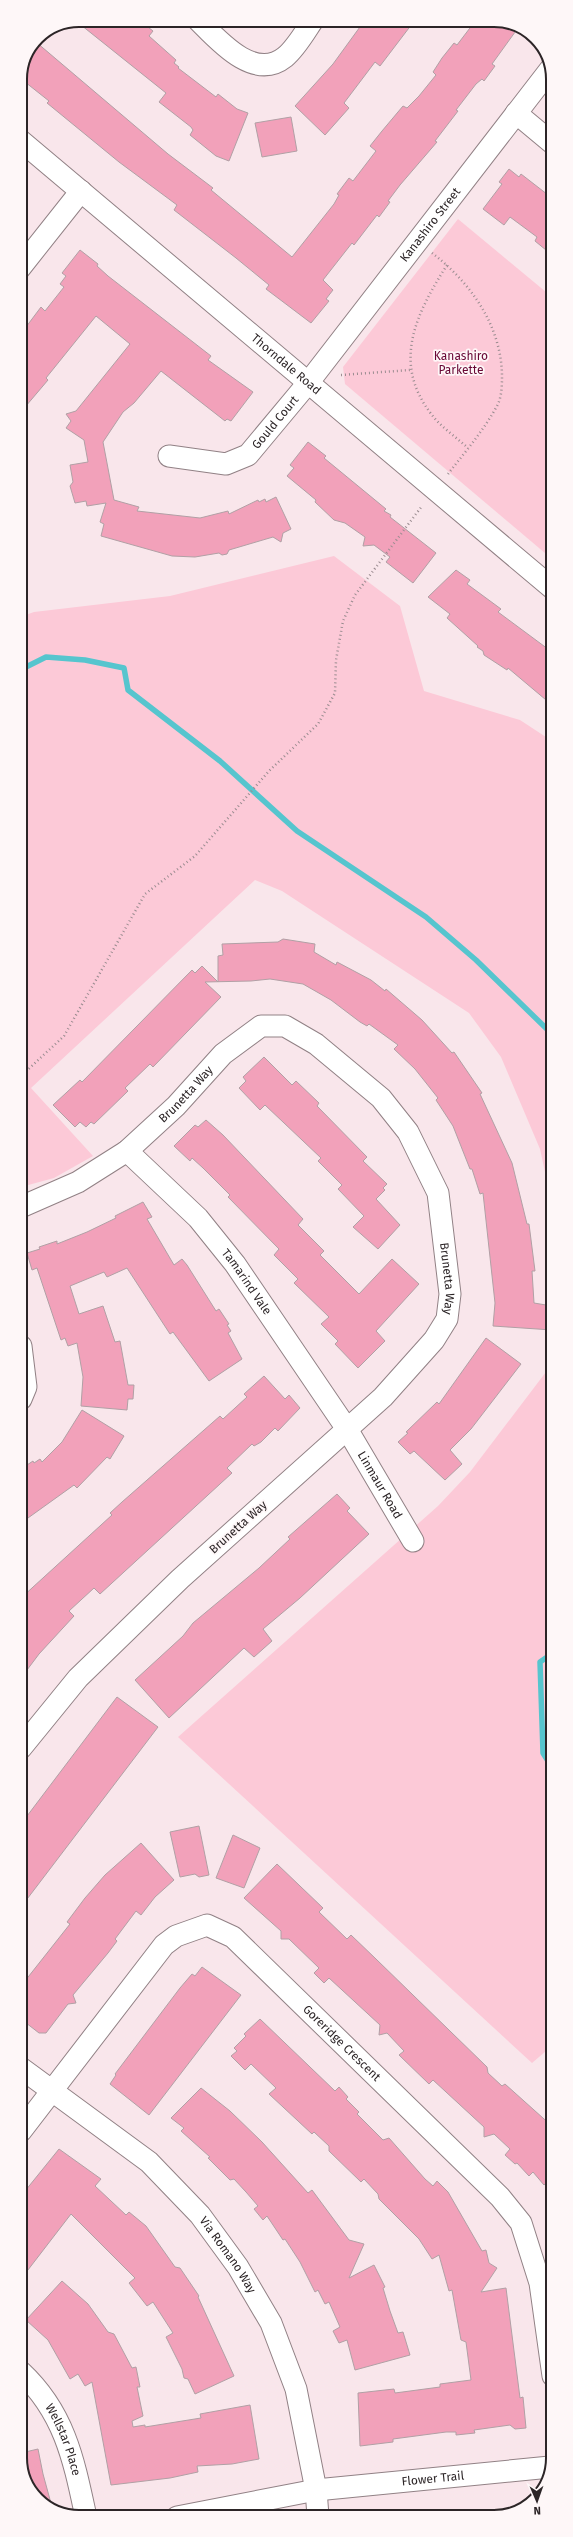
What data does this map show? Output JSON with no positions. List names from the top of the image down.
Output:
{
  "streets": {
    "street": [
      "Kanashiro Street",
      "Thorndale Road",
      "Gould Court",
      "Brunetta Way",
      "Tamarind Vale",
      "Linmaur Road",
      "Goreridge Crescent",
      "Via Romano Way",
      "Wellstar Place",
      "Flower Trail"
    ]
  },
  "crossings": [
    ["Kanashiro Street", "Thorndale Road"],
    ["Kanashiro Street", "Gould Court"],
    ["Thorndale Road", "Gould Court"],
    ["Brunetta Way", "Tamarind Vale"],
    ["Brunetta Way", "Linmaur Road"],
    ["Tamarind Vale", "Linmaur Road"],
    ["Goreridge Crescent", "Via Romano Way"],
    ["Via Romano Way", "Flower Trail"]
  ],
  "parks": ["Kanashiro Parkette"],
  "north": "bottom"
}
